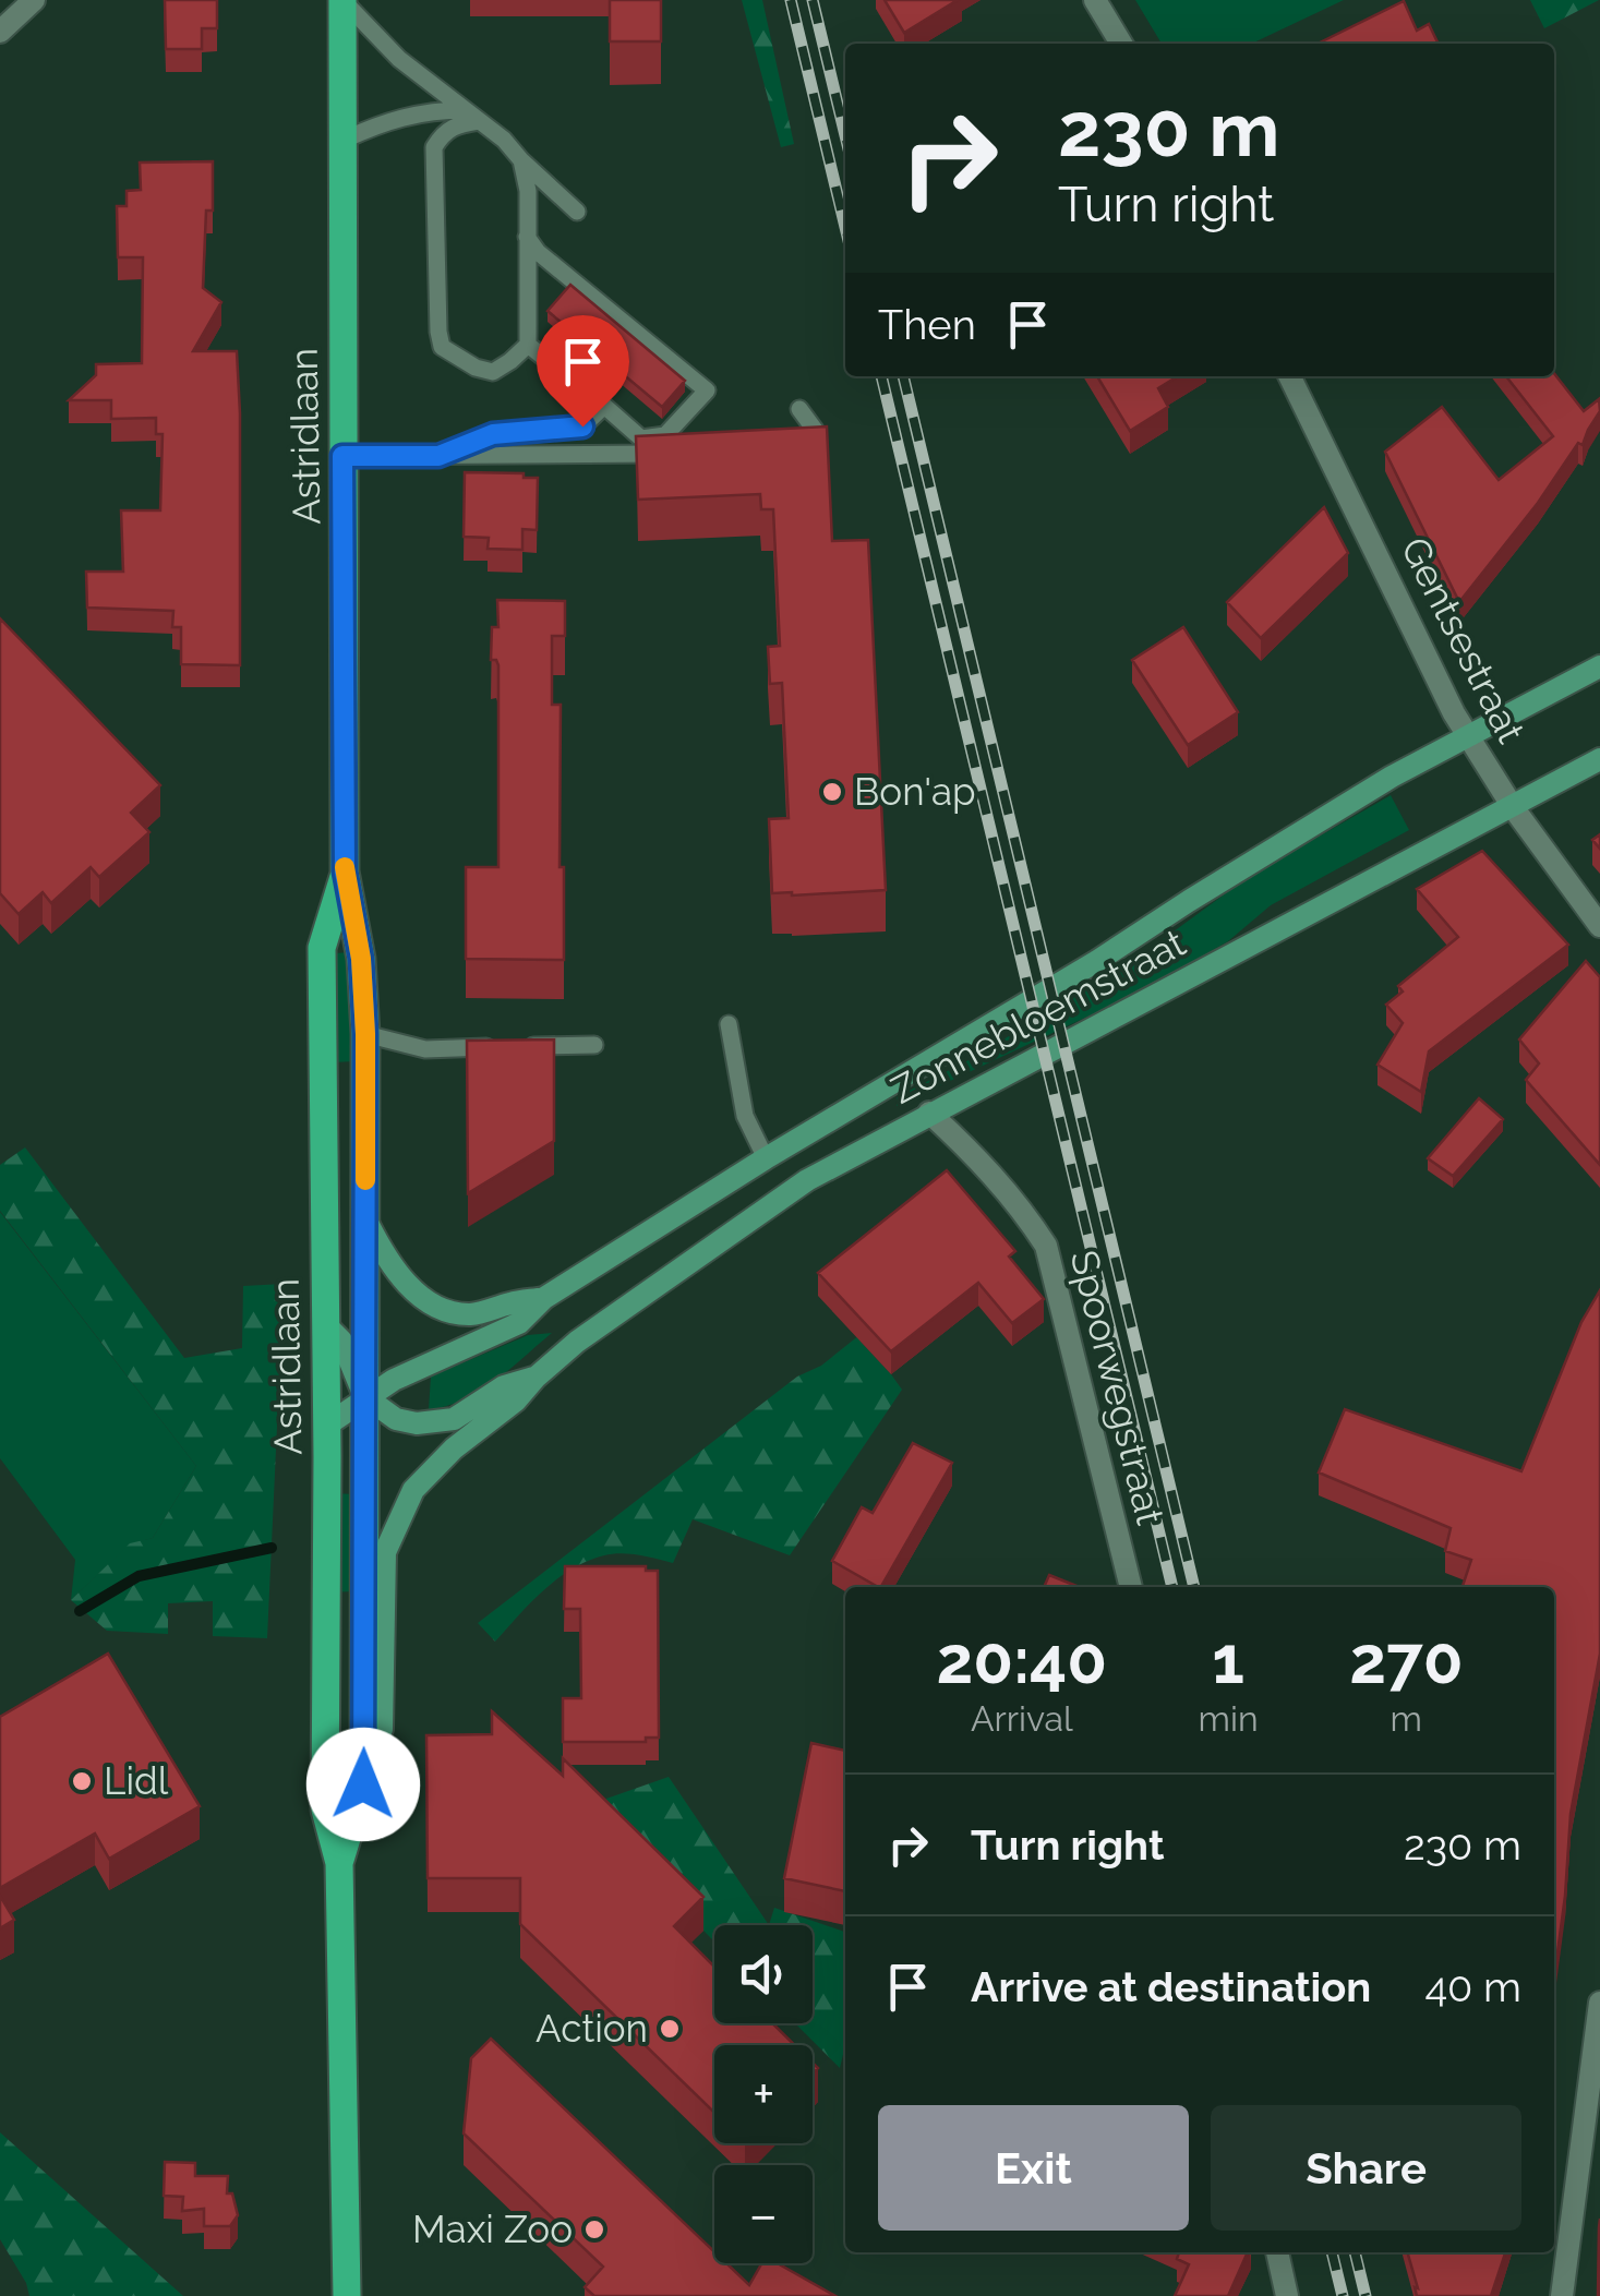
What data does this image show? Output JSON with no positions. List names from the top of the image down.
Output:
{
  "streets": {
    "main road": ["Astridlaan", "Zonnebloemstraat"],
    "street": ["Gentsestraat", "Spoorwegstraat"]
  },
  "crossings": [
    ["Astridlaan", "Zonnebloemstraat"],
    ["Gentsestraat", "Zonnebloemstraat"],
    ["Zonnebloemstraat", "Spoorwegstraat"]
  ],
  "places": [
    "Bon'ap",
    "Lidl",
    "Action",
    "Maxi Zoo"
  ],
  "page": {
    "turn": ["230 m", "Turn right"],
    "then": "Then",
    "eta": [
      "20:40",
      "Arrival",
      "1",
      "min",
      "270",
      "m"
    ],
    "list": [
      {
        "name": "Turn right",
        "value": "230 m"
      },
      {
        "name": "Arrive at destination",
        "value": "40 m"
      }
    ],
    "map_buttons": ["+", "−"],
    "buttons": ["Exit", "Share"]
  }
}
